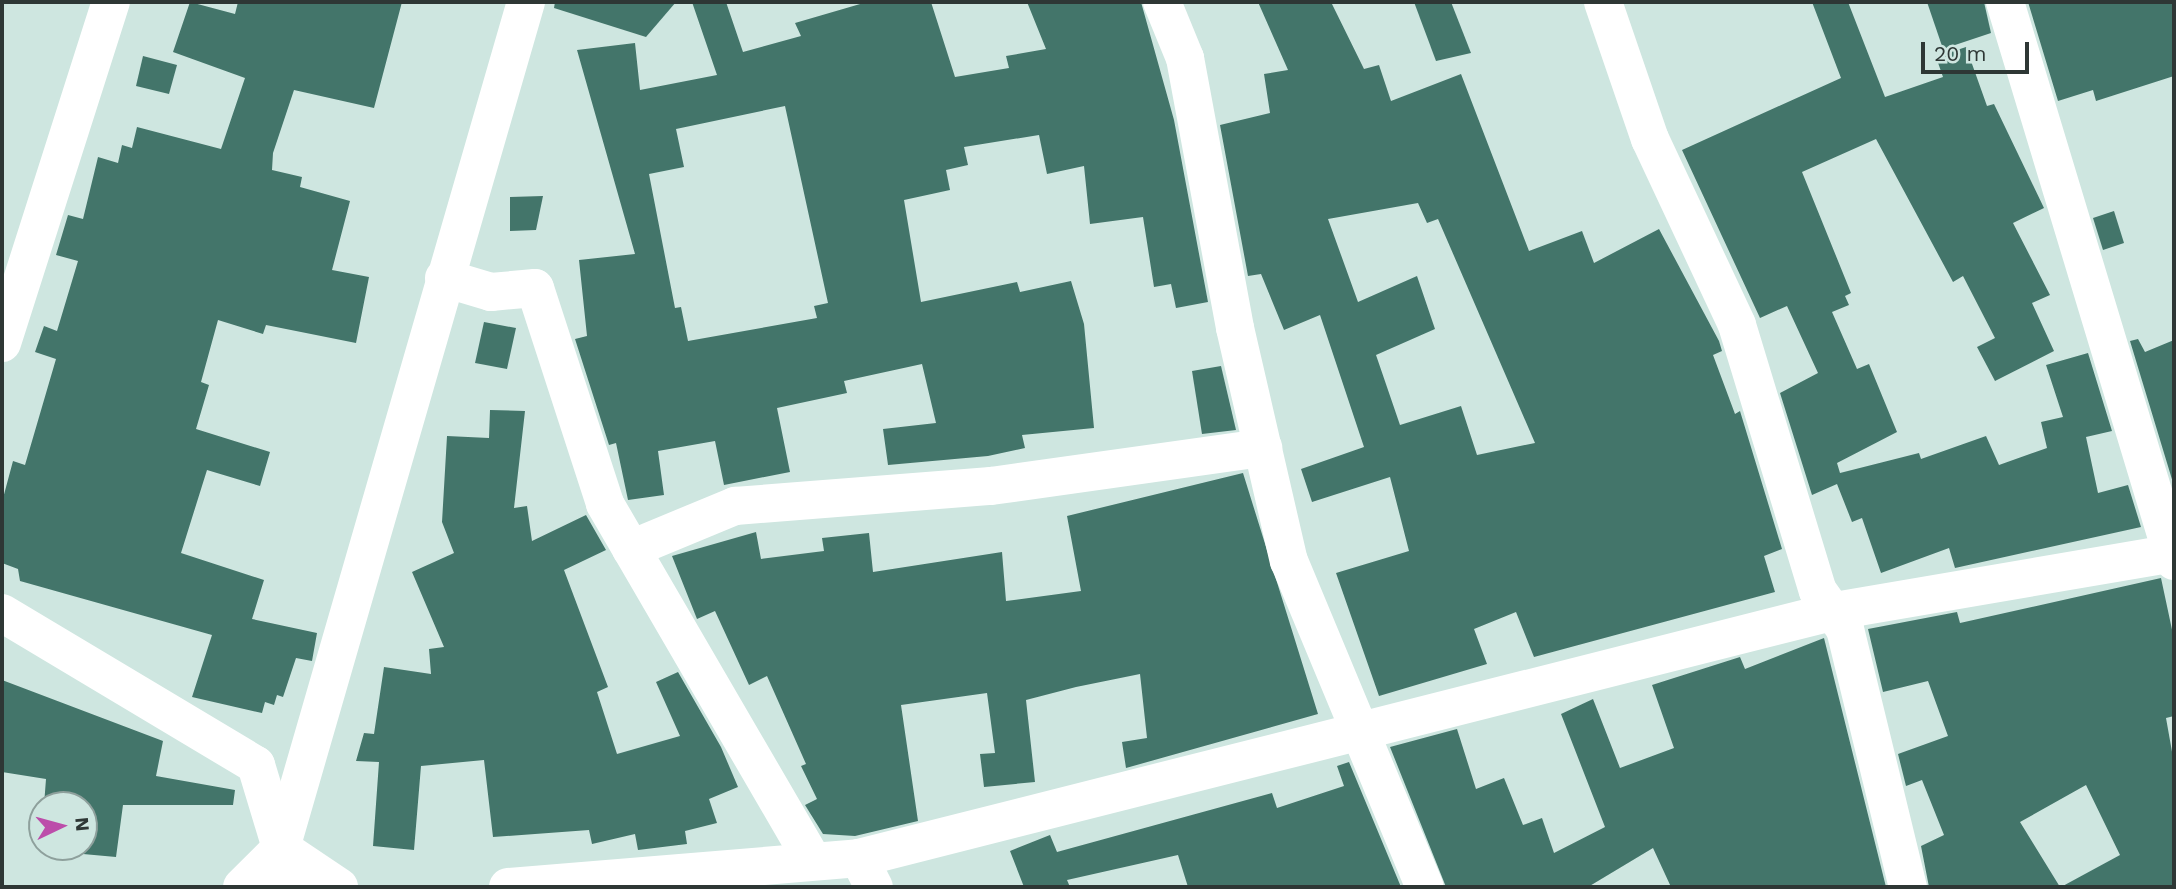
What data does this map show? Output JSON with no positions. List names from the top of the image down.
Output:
{
  "scale_bar": "20 m",
  "north": "right"
}
